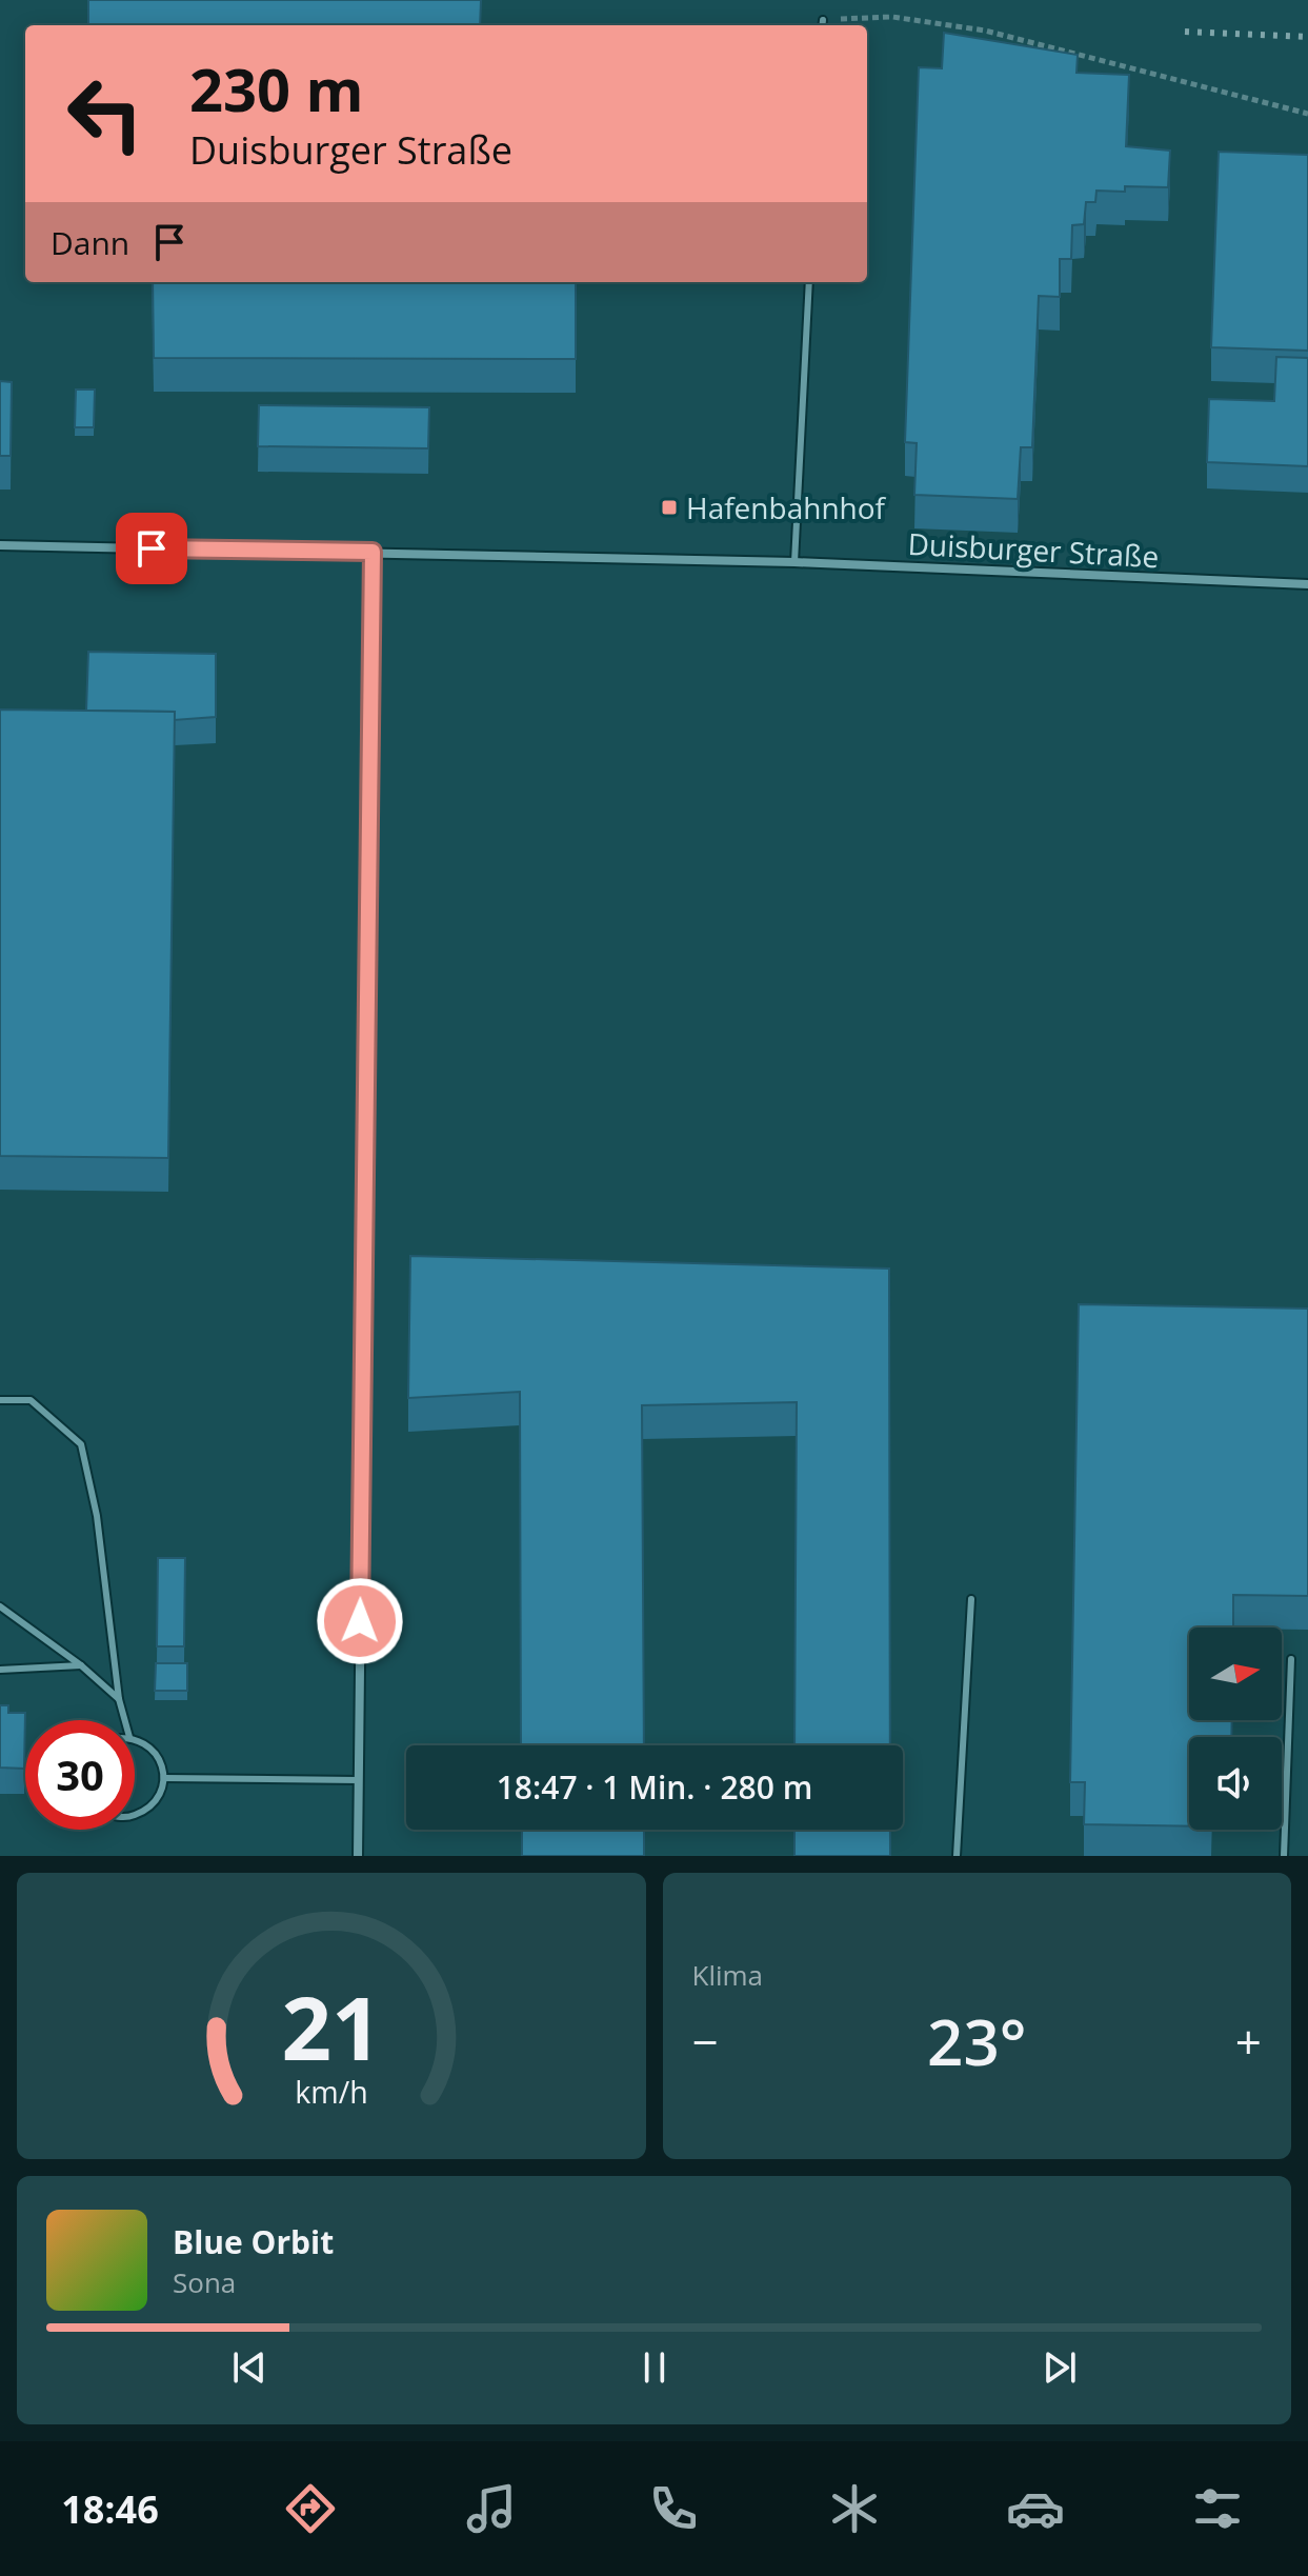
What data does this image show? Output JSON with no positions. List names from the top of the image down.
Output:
{
  "streets": {
    "street": ["Duisburger Straße"]
  },
  "places": {
    "transit": ["Hafenbahnhof"]
  },
  "north": "right",
  "page": {
    "turn": ["230 m", "Duisburger Straße"],
    "then": "Dann",
    "limit": "30",
    "trip": "18:47 · 1 Min. · 280 m",
    "tile": "Klima",
    "heat": ["−", "23°", "+"],
    "song": ["Blue Orbit", "Sona"],
    "tabs": "18:46",
    "gauge": ["21", "km/h"]
  }
}
